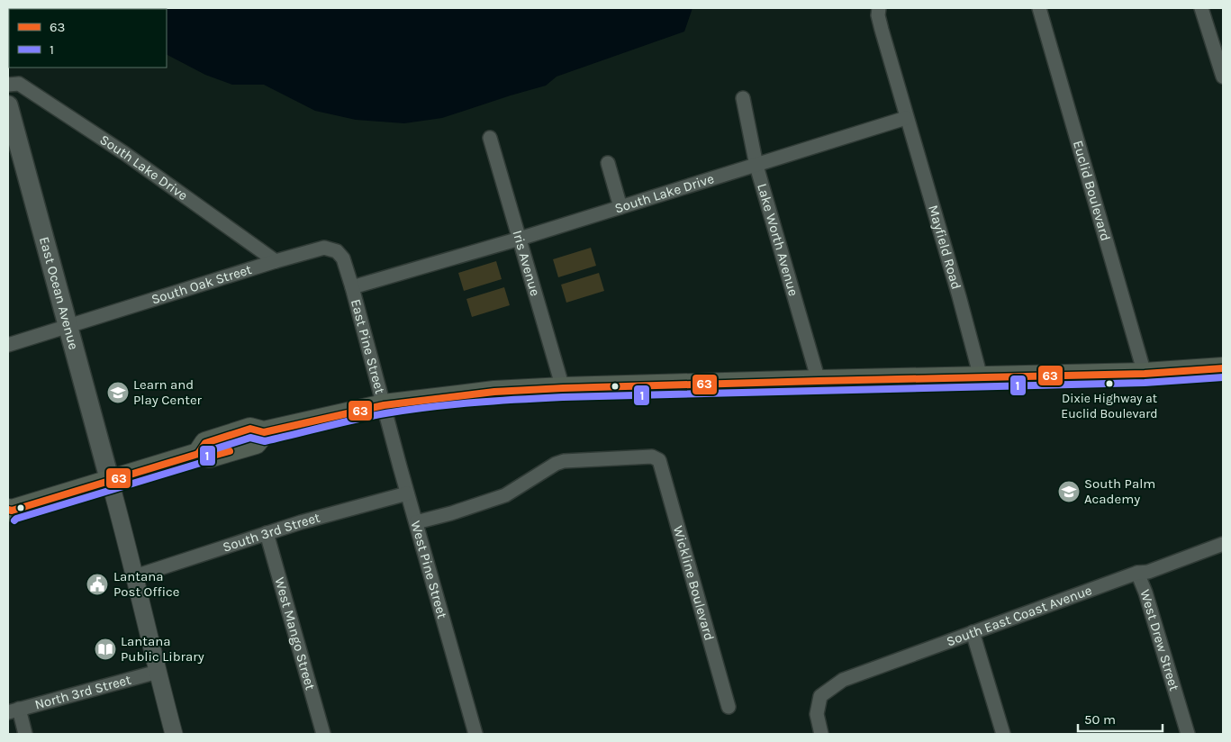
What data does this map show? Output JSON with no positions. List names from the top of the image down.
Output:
{
  "streets": {
    "main road": ["East Ocean Avenue"],
    "street": [
      "South Lake Drive",
      "Euclid Boulevard",
      "Lake Worth Avenue",
      "Mayfield Road",
      "Iris Avenue",
      "South Oak Street",
      "East Pine Street",
      "South 3rd Street",
      "West Pine Street",
      "Wickline Boulevard",
      "South East Coast Avenue",
      "West Mango Street",
      "West Drew Street",
      "North 3rd Street"
    ]
  },
  "crossings": [
    ["South Lake Drive", "Lake Worth Avenue"],
    ["South Lake Drive", "Mayfield Road"],
    ["South Lake Drive", "Iris Avenue"],
    ["South Lake Drive", "South Oak Street"],
    ["South Lake Drive", "East Pine Street"],
    ["South Oak Street", "East Ocean Avenue"],
    ["South Oak Street", "East Pine Street"],
    ["East Pine Street", "West Pine Street"],
    ["South 3rd Street", "West Pine Street"],
    ["South 3rd Street", "West Mango Street"],
    ["West Pine Street", "Wickline Boulevard"],
    ["South East Coast Avenue", "West Drew Street"]
  ],
  "places": {
    "other": ["Dixie Highway at Euclid Boulevard"],
    "school or university": ["Learn and Play Center", "South Palm Academy"],
    "public building": ["Lantana Post Office"],
    "library": ["Lantana Public Library"]
  },
  "lines": ["transit line 63", "transit line 1"],
  "legend": ["63", "1"],
  "scale_bar": "50 m"
}
